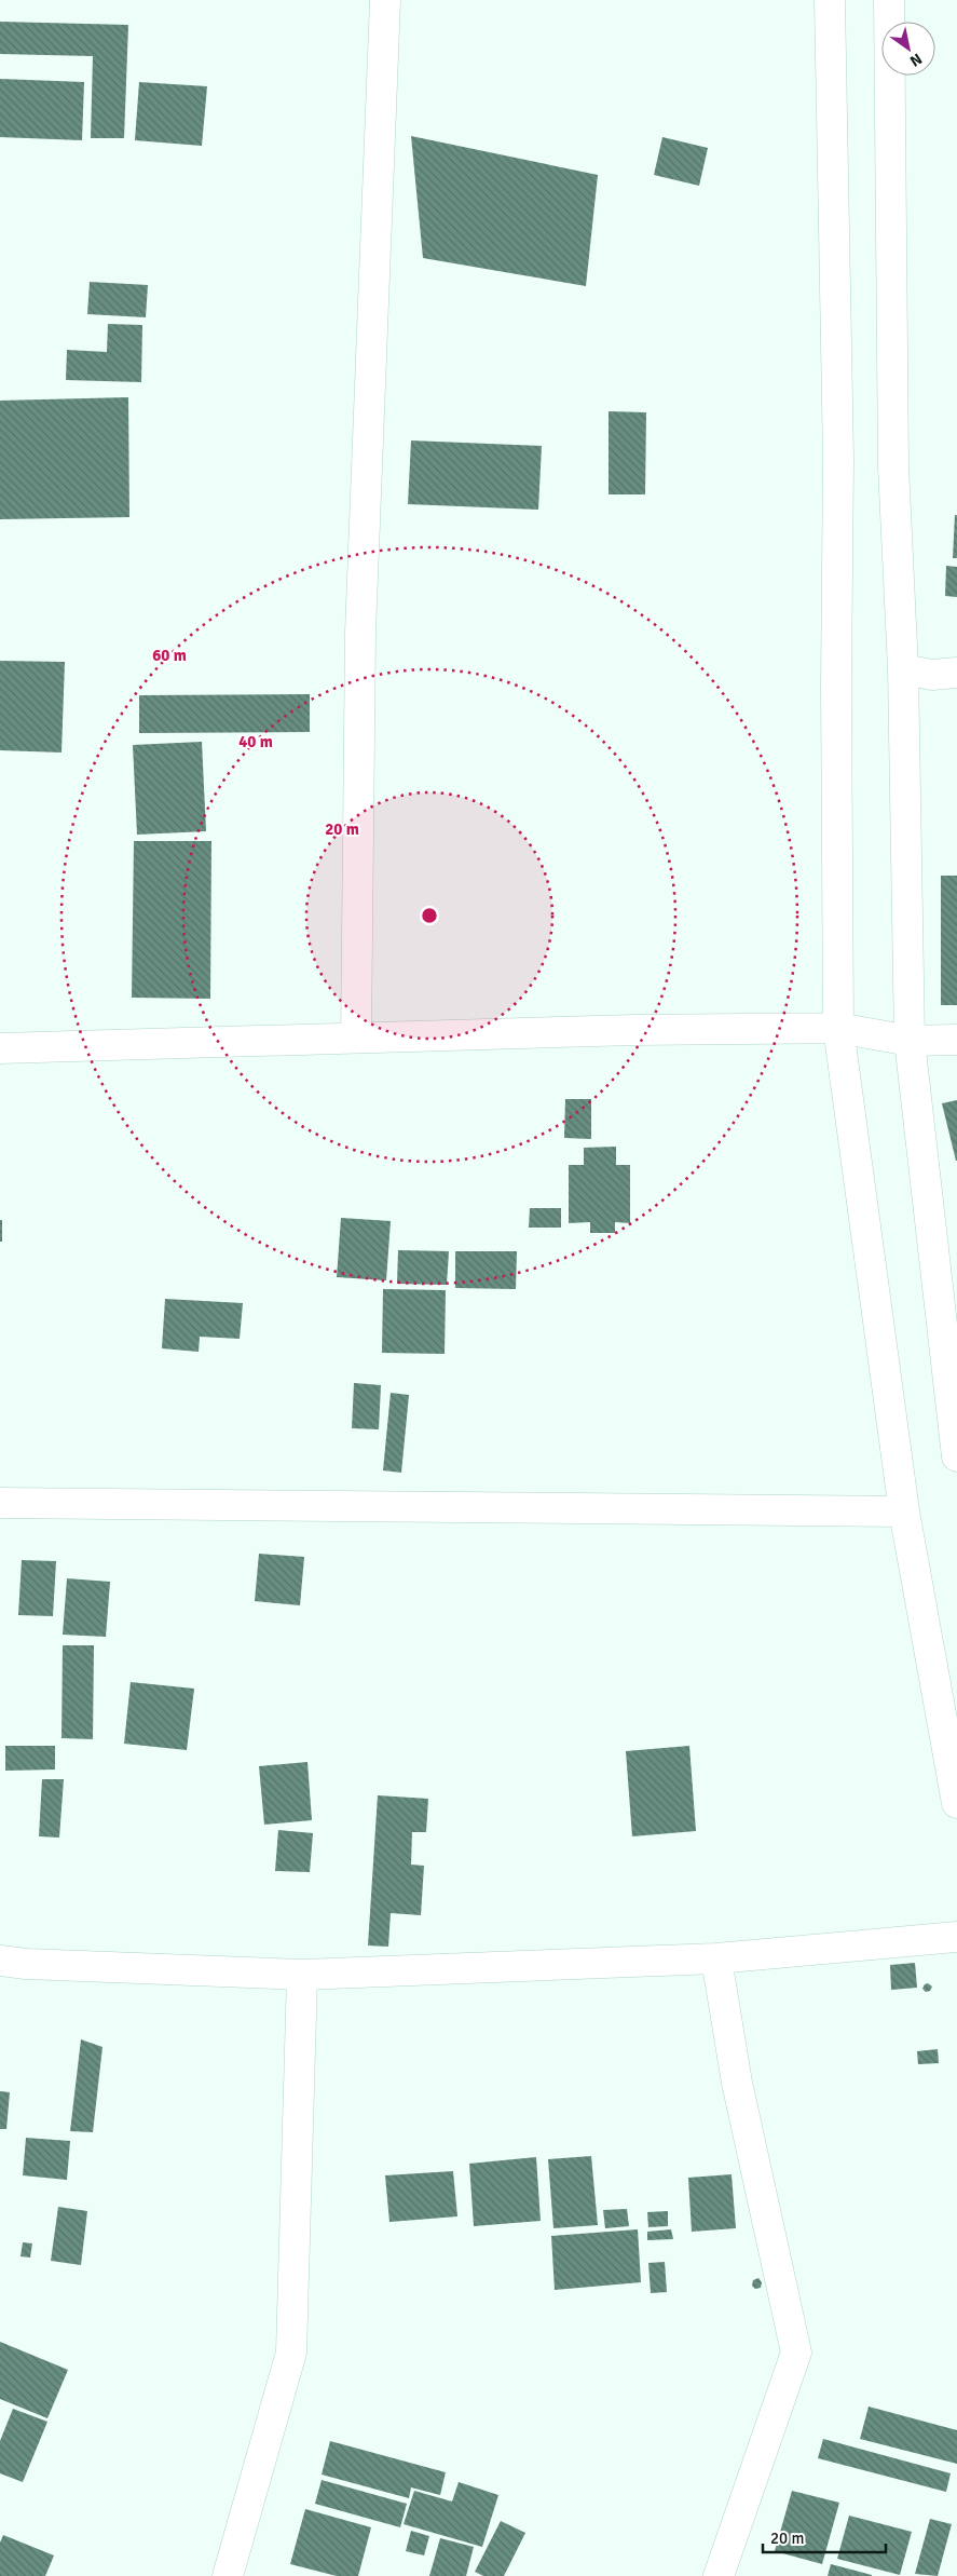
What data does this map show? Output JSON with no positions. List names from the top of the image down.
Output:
{
  "scale_bar": "20 m",
  "north": "bottom right",
  "rings": ["60 m", "40 m", "20 m"]
}
